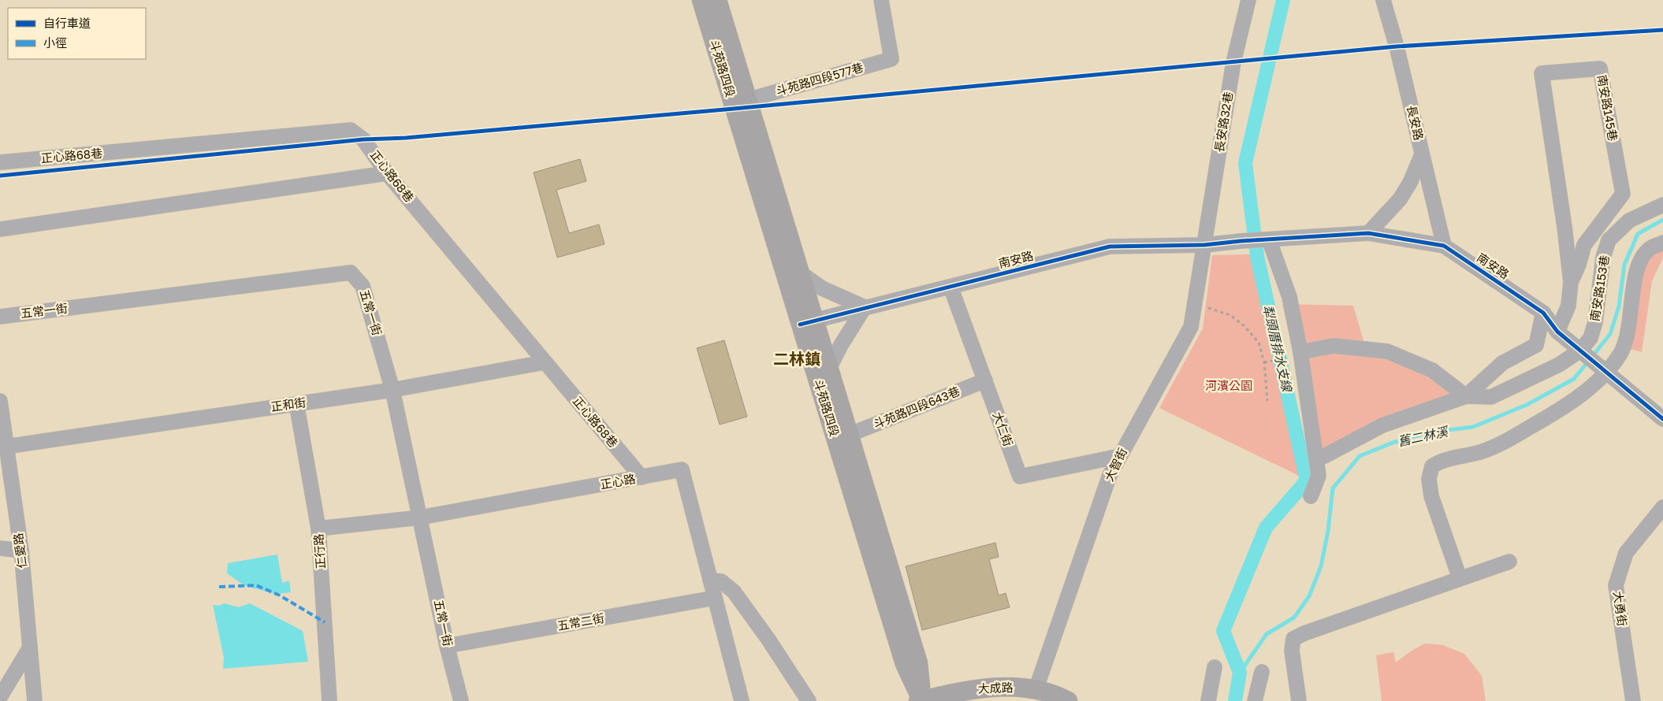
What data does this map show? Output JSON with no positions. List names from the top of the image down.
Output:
{
  "streets": {
    "main road": ["斗苑路四段", "大成路"],
    "street": [
      "斗苑路四段577巷",
      "南安路145巷",
      "長安路32巷",
      "長安路",
      "正心路68巷",
      "南安路",
      "南安路153巷",
      "五常一街",
      "正和街",
      "斗苑路四段643巷",
      "大仁街",
      "大智街",
      "正心路",
      "仁愛路",
      "正行路",
      "大勇街",
      "五常二街"
    ]
  },
  "crossings": [
    ["斗苑路四段", "斗苑路四段577巷"],
    ["斗苑路四段", "南安路"],
    ["斗苑路四段", "斗苑路四段643巷"],
    ["斗苑路四段", "大成路"],
    ["南安路145巷", "南安路"],
    ["長安路32巷", "南安路"],
    ["長安路32巷", "大智街"],
    ["長安路", "南安路"],
    ["正心路68巷", "正和街"],
    ["正心路68巷", "正心路"],
    ["南安路", "南安路153巷"],
    ["南安路", "大仁街"],
    ["南安路", "大智街"],
    ["五常一街", "正和街"],
    ["五常一街", "正心路"],
    ["五常一街", "五常二街"],
    ["正和街", "仁愛路"],
    ["正和街", "正行路"],
    ["斗苑路四段643巷", "大仁街"],
    ["大仁街", "大智街"],
    ["大智街", "大成路"],
    ["正心路", "正行路"],
    ["正心路", "五常二街"]
  ],
  "districts": ["二林鎮"],
  "water": ["犁頭厝排水支線", "舊二林溪"],
  "parks": ["河濱公園"],
  "legend": ["自行車道", "小徑"]
}
